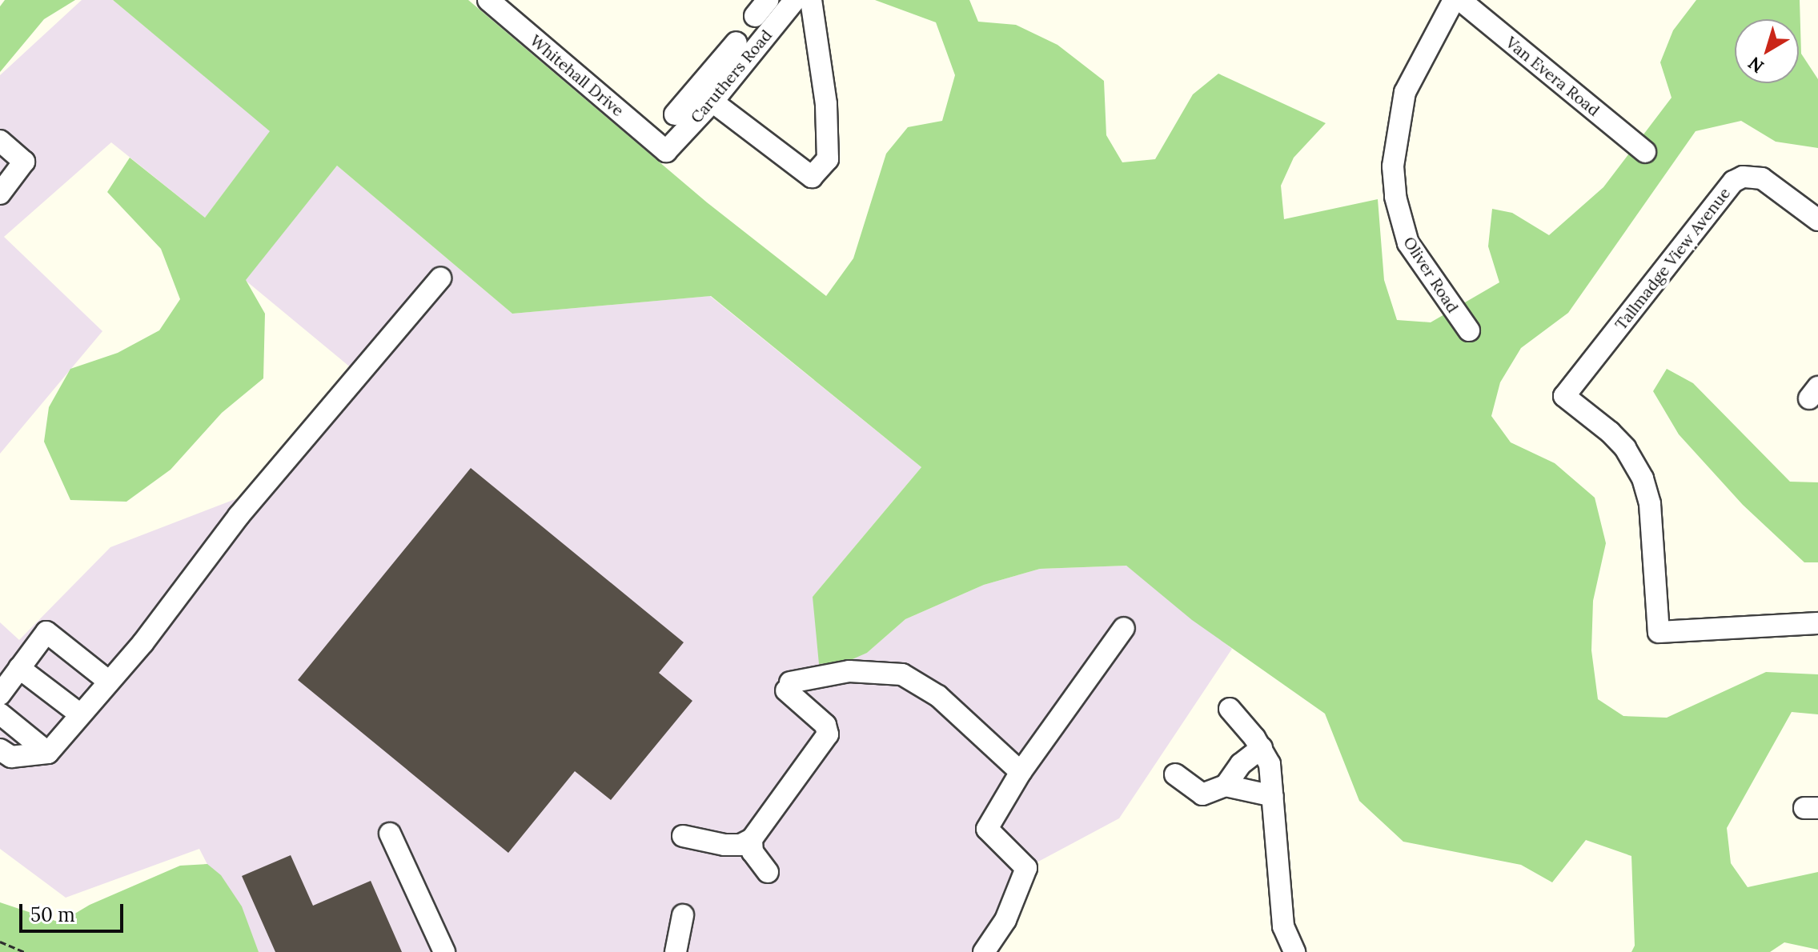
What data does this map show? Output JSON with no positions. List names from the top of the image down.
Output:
{
  "streets": {
    "street": [
      "Whitehall Drive",
      "Caruthers Road",
      "Van Evera Road",
      "Tallmadge View Avenue",
      "Oliver Road"
    ]
  },
  "crossings": [
    ["Whitehall Drive", "Caruthers Road"]
  ],
  "scale_bar": "50 m",
  "north": "bottom left"
}
